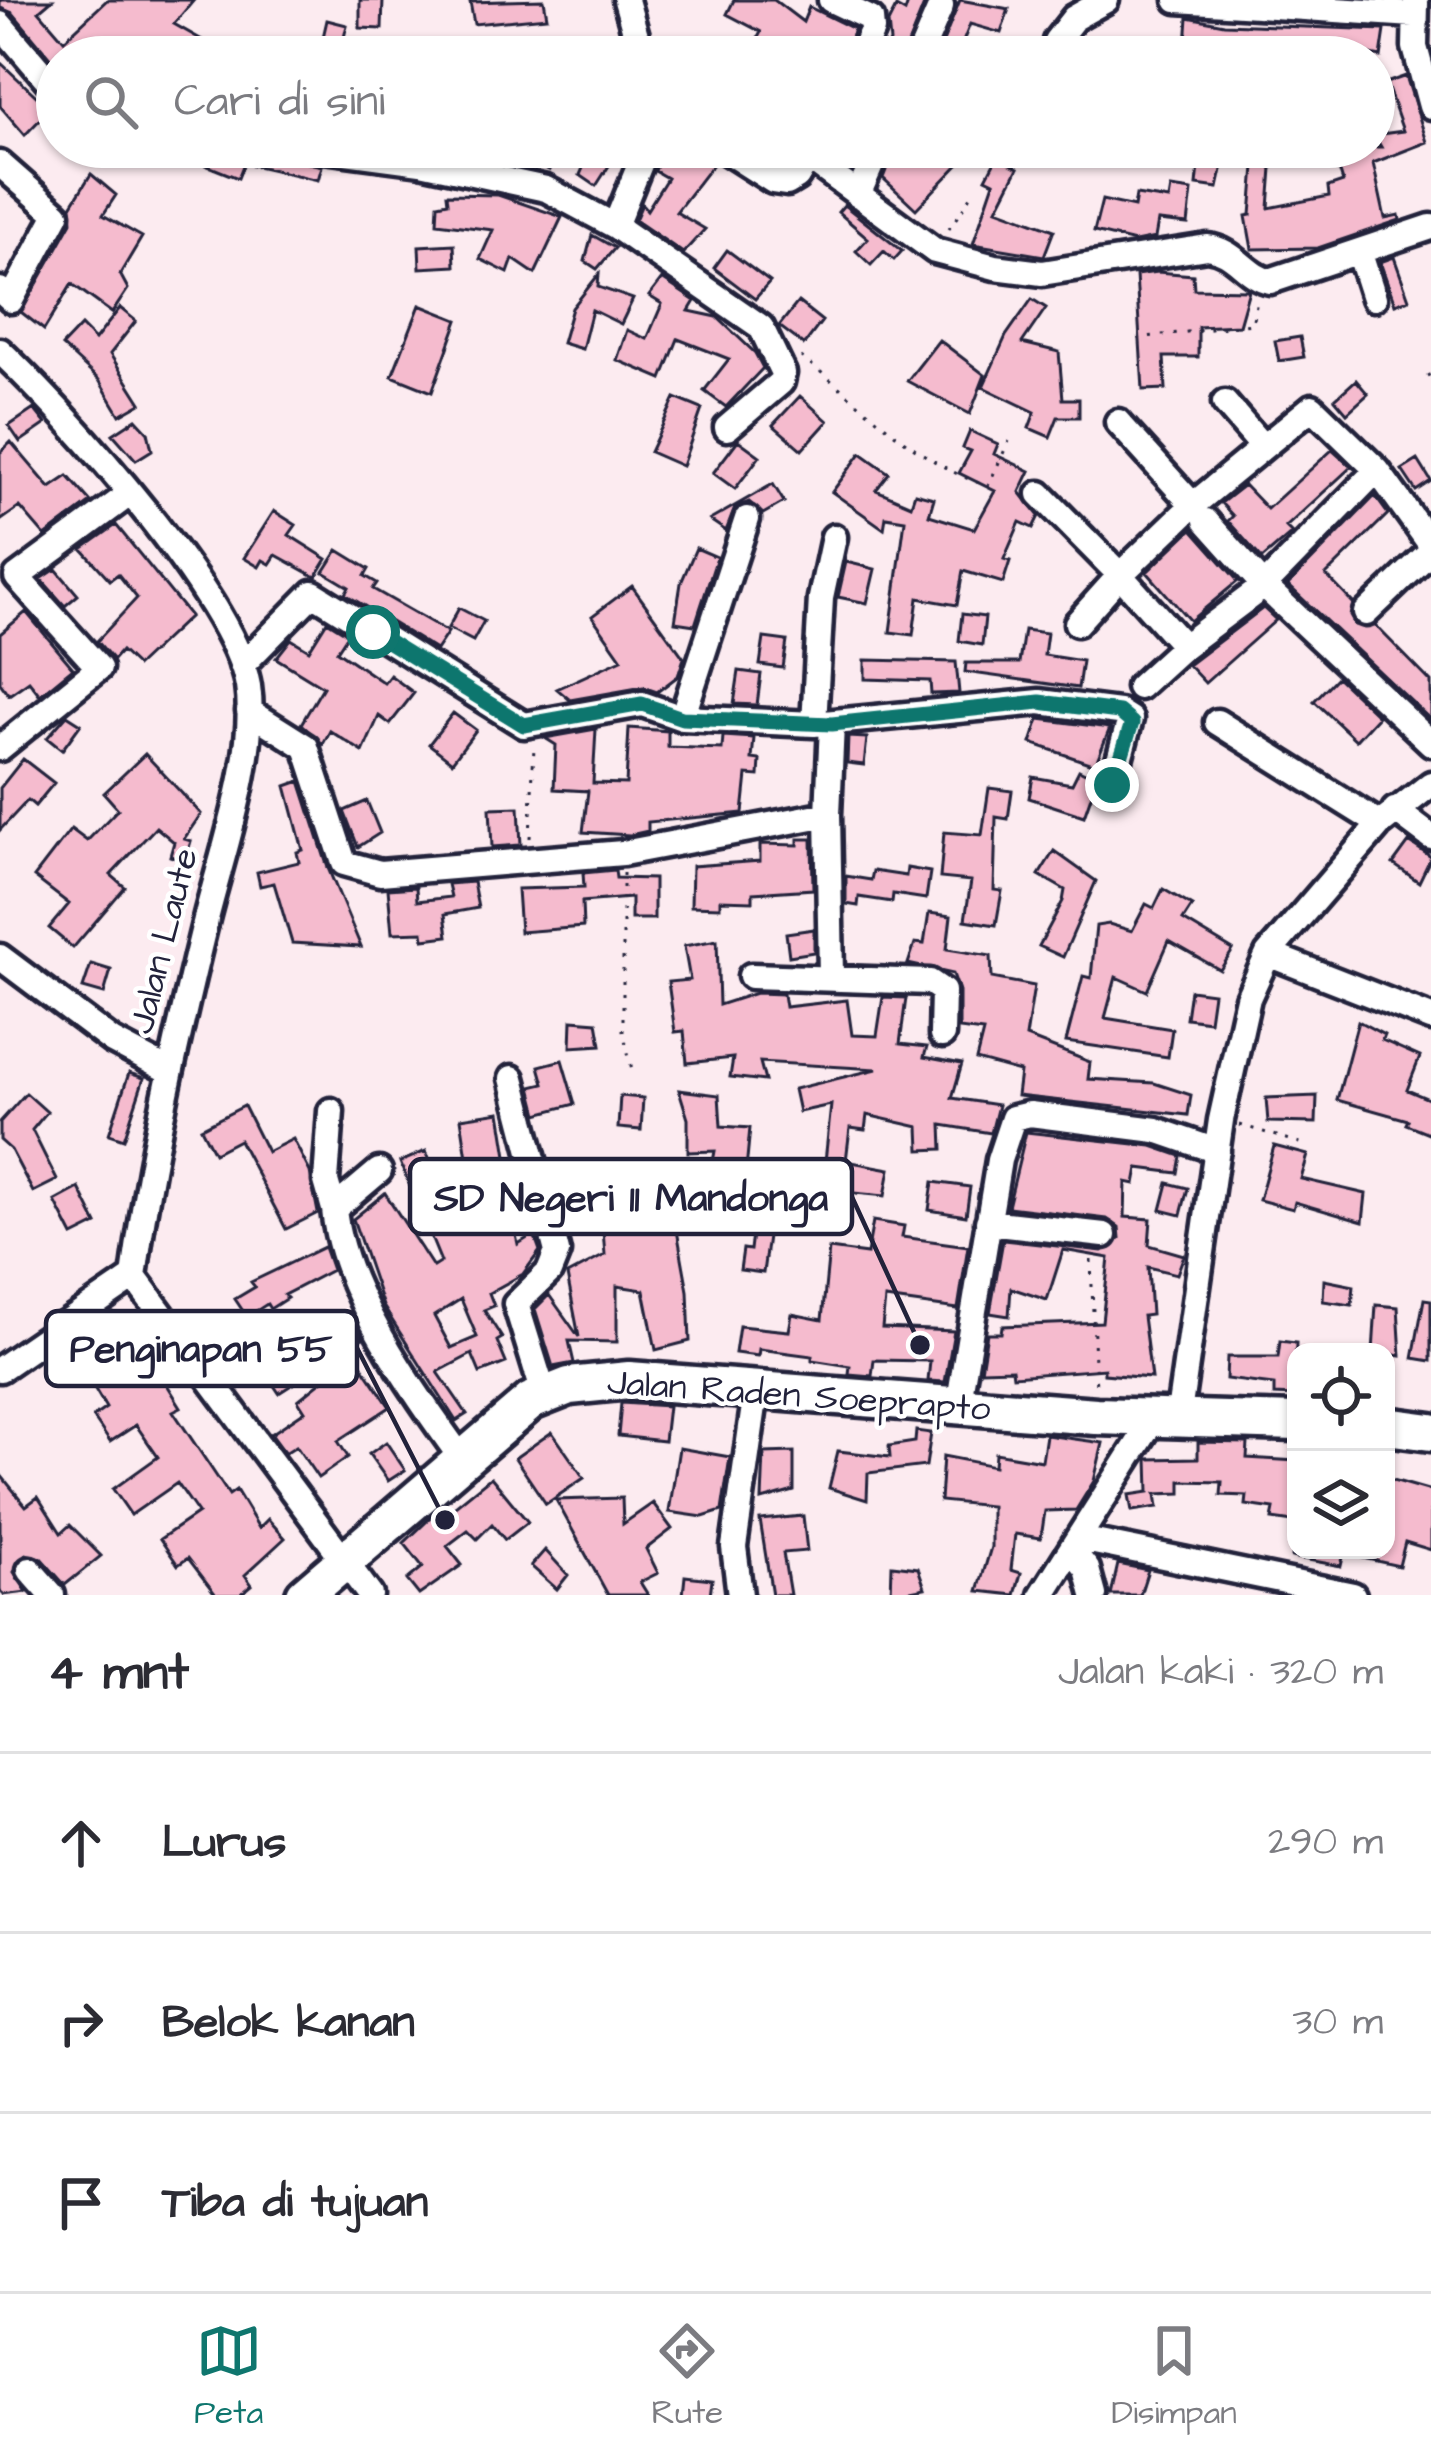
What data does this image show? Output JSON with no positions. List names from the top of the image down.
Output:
{
  "streets": {
    "highway": ["Jalan Raden Soeprapto"],
    "street": ["Jalan Laute"]
  },
  "places": ["SD Negeri 11 Mandonga", "Penginapan 55"],
  "page": {
    "search": "Cari di sini",
    "heading": ["4 mnt", "Jalan kaki · 320 m"],
    "list": [
      ["Lurus", "290 m"],
      ["Belok kanan", "30 m"],
      "Tiba di tujuan"
    ],
    "nav": ["Peta", "Rute", "Disimpan"]
  }
}
